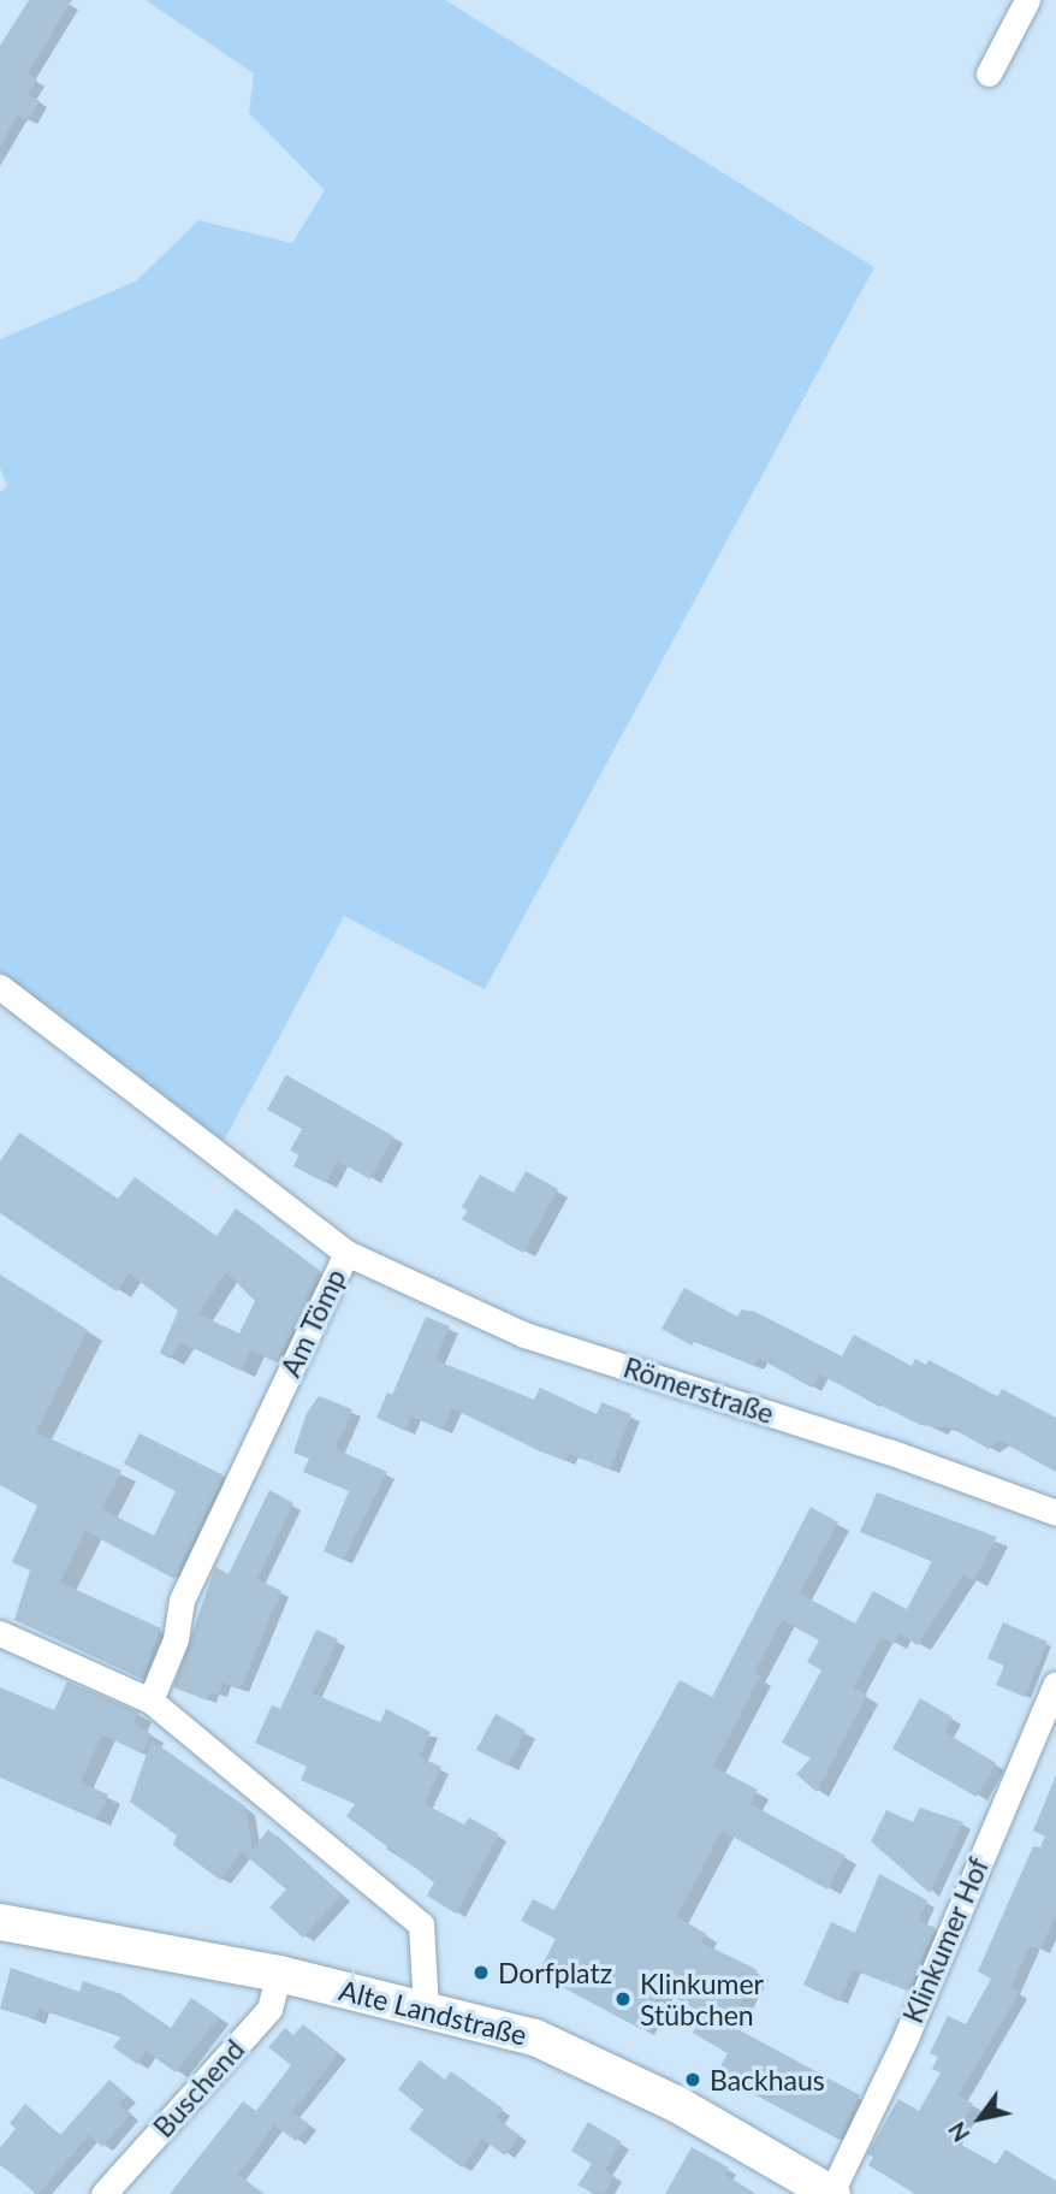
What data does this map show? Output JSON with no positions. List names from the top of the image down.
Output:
{
  "streets": {
    "main road": ["Alte Landstraße"],
    "street": [
      "Am Tömp",
      "Römerstraße",
      "Klinkumer Hof",
      "Buschend"
    ]
  },
  "crossings": [
    ["Am Tömp", "Römerstraße"],
    ["Klinkumer Hof", "Alte Landstraße"],
    ["Alte Landstraße", "Buschend"]
  ],
  "places": ["Dorfplatz", "Klinkumer Stübchen", "Backhaus"],
  "north": "bottom left"
}
